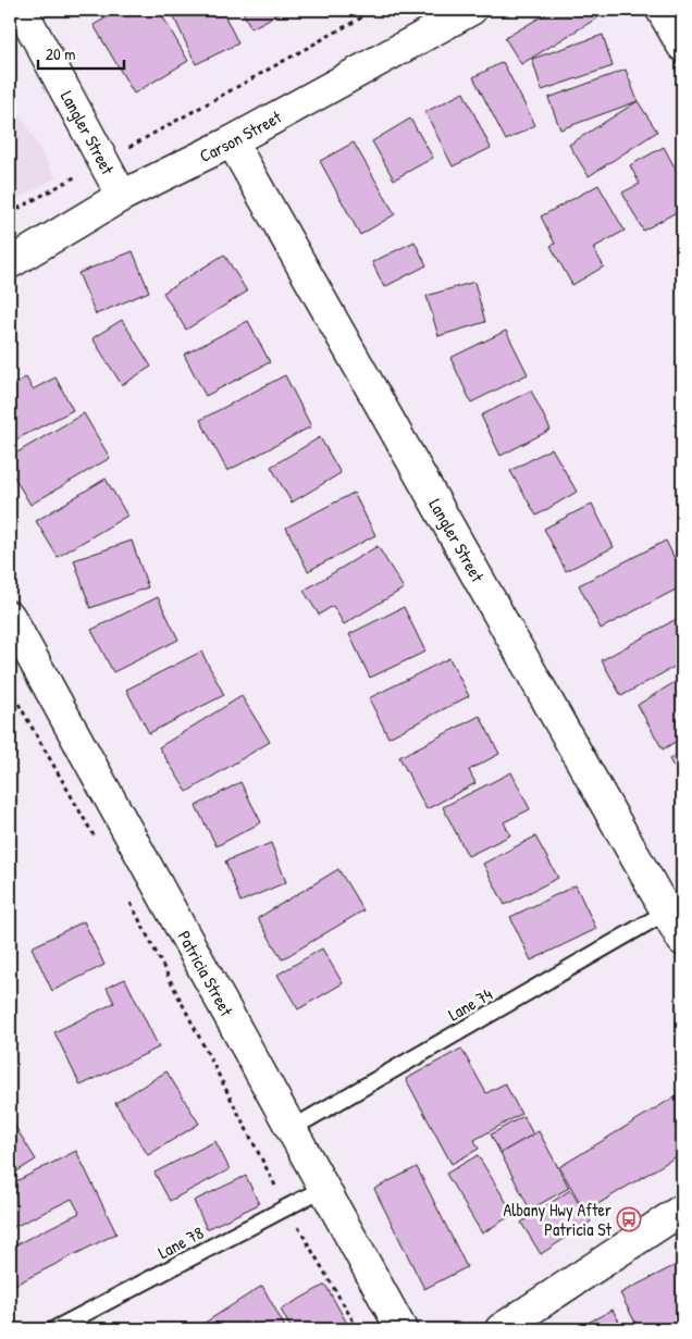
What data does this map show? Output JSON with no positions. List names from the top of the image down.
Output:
{
  "streets": {
    "street": ["Langler Street", "Carson Street", "Patricia Street"],
    "lane": ["Lane 74", "Lane 78"]
  },
  "crossings": [
    ["Langler Street", "Carson Street"],
    ["Langler Street", "Lane 74"],
    ["Patricia Street", "Lane 74"],
    ["Patricia Street", "Lane 78"]
  ],
  "places": {
    "bus stop": ["Albany Hwy After Patricia St"]
  },
  "scale_bar": "20 m"
}
